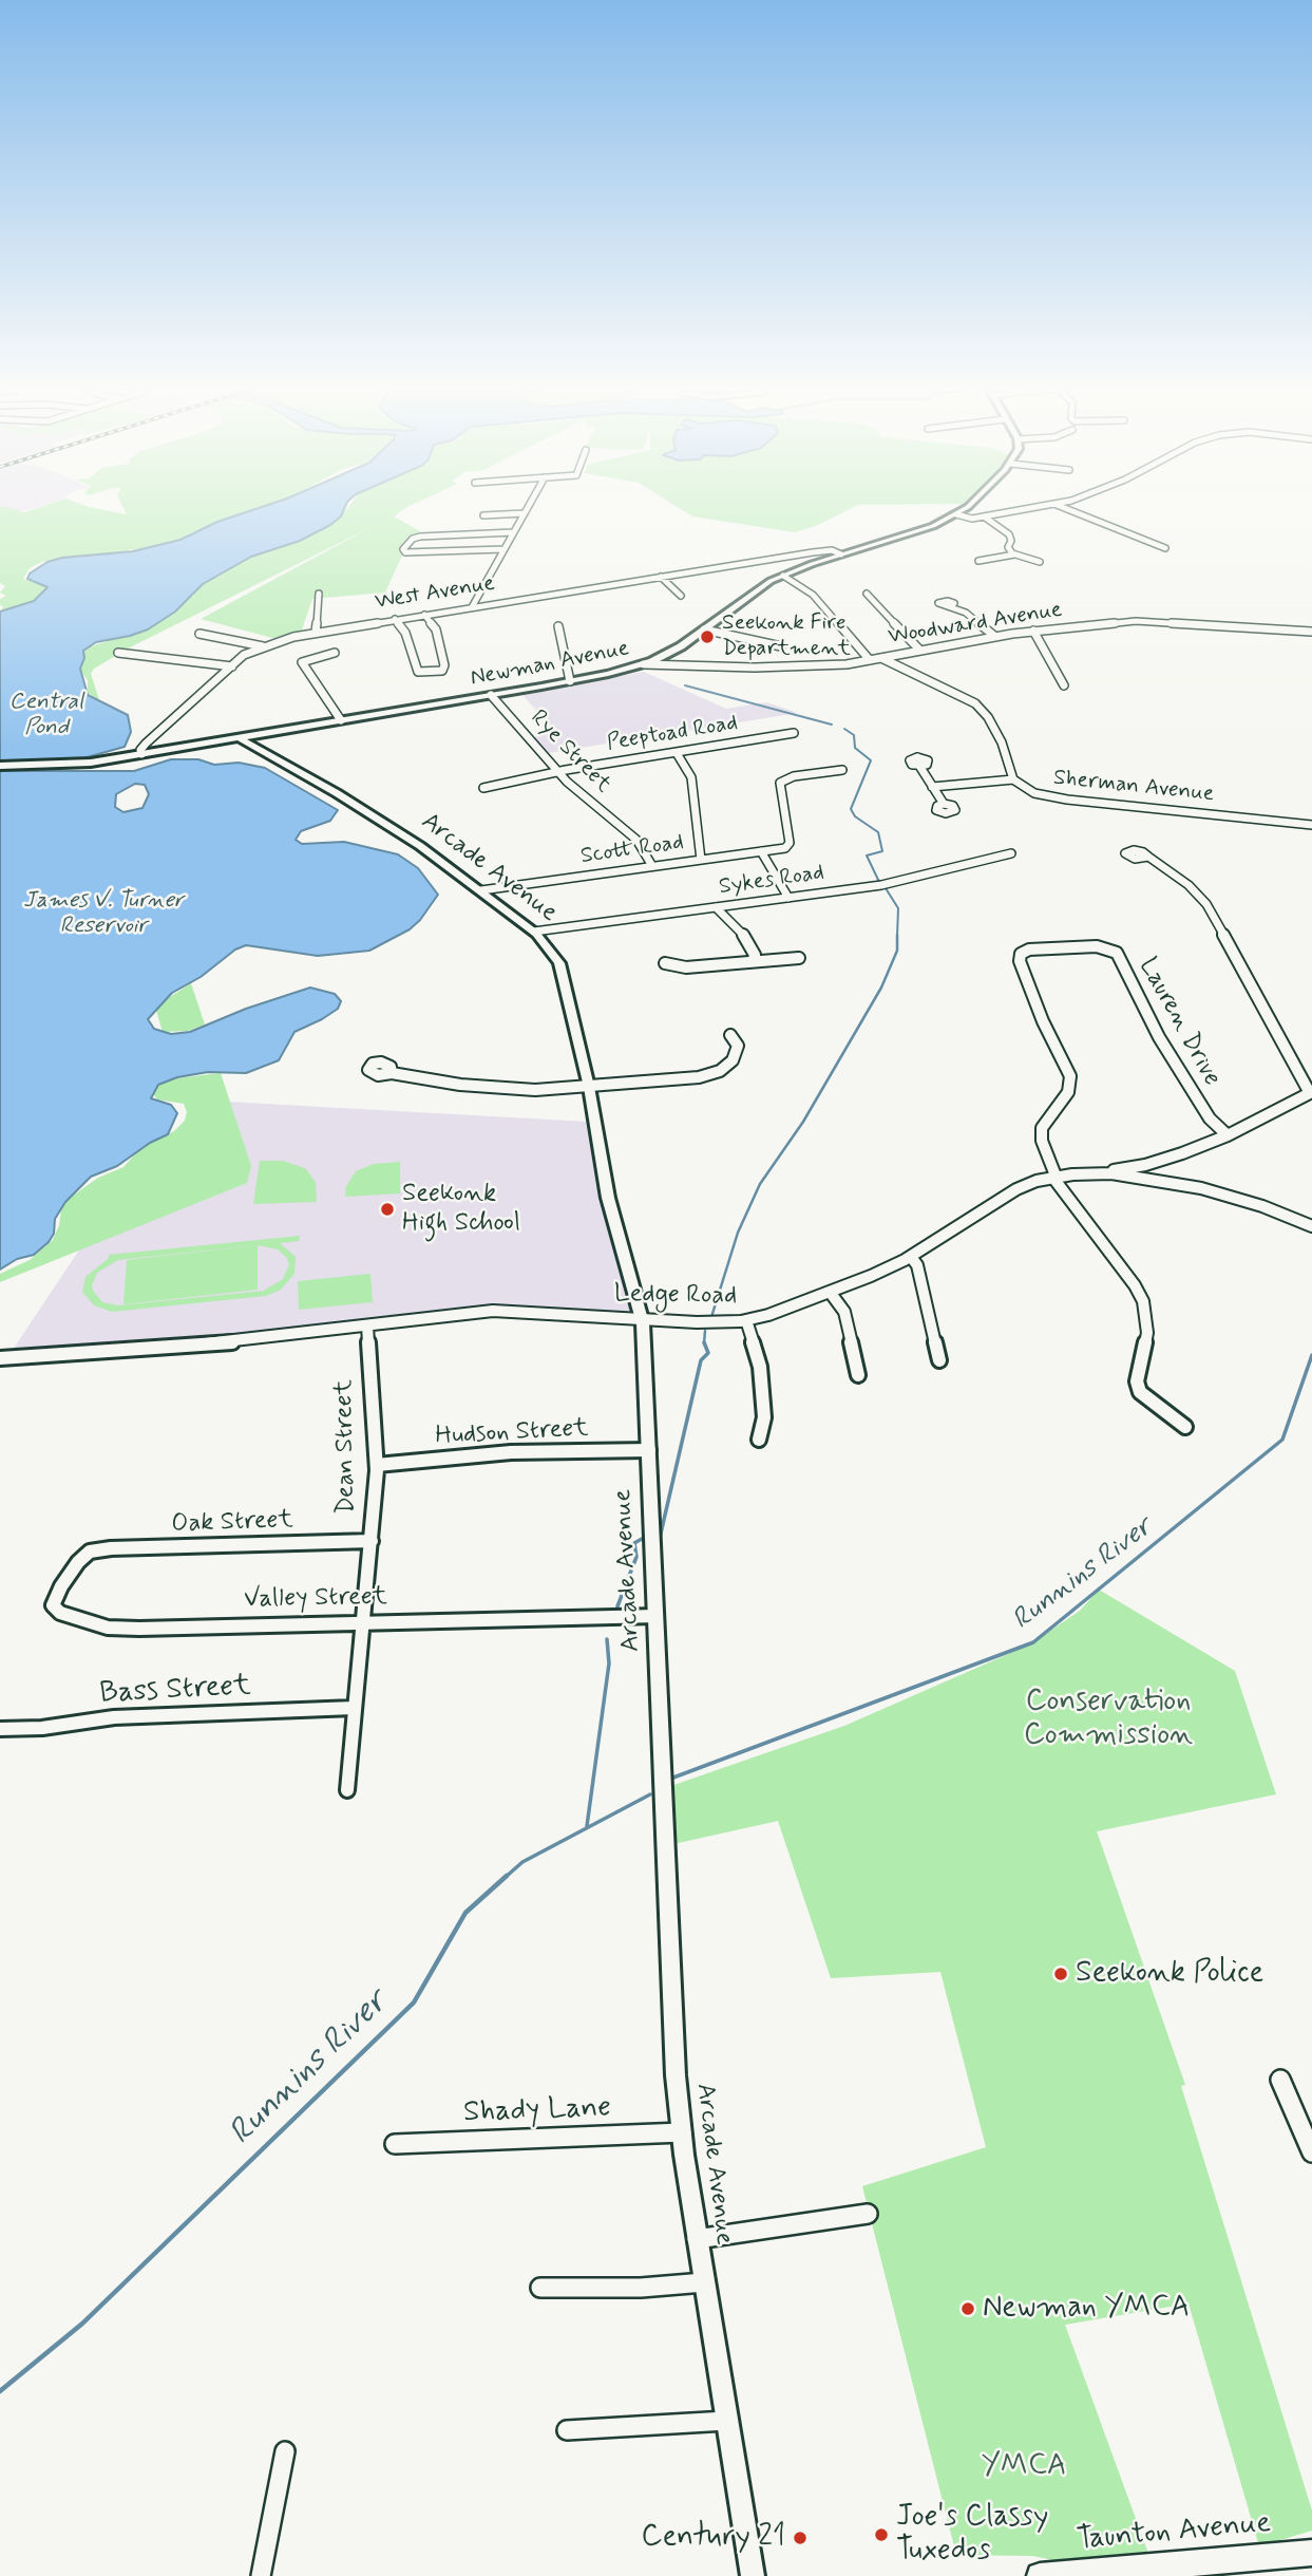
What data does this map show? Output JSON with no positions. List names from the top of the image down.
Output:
{
  "streets": {
    "highway": ["Taunton Avenue"],
    "main road": ["Newman Avenue", "Arcade Avenue"],
    "street": [
      "West Avenue",
      "Woodward Avenue",
      "Peeptoad Road",
      "Rye Street",
      "Sherman Avenue",
      "Scott Road",
      "Sykes Road",
      "Lauren Drive",
      "Ledge Road",
      "Hudson Street",
      "Dean Street",
      "Oak Street",
      "Valley Street",
      "Bass Street",
      "Shady Lane"
    ]
  },
  "crossings": [
    ["West Avenue", "Newman Avenue"],
    ["Woodward Avenue", "Newman Avenue"],
    ["Newman Avenue", "Rye Street"],
    ["Newman Avenue", "Arcade Avenue"],
    ["Peeptoad Road", "Rye Street"],
    ["Rye Street", "Scott Road"],
    ["Scott Road", "Arcade Avenue"],
    ["Arcade Avenue", "Sykes Road"],
    ["Arcade Avenue", "Ledge Road"],
    ["Arcade Avenue", "Hudson Street"],
    ["Arcade Avenue", "Valley Street"],
    ["Arcade Avenue", "Shady Lane"],
    ["Lauren Drive", "Ledge Road"],
    ["Ledge Road", "Dean Street"],
    ["Hudson Street", "Dean Street"],
    ["Dean Street", "Oak Street"],
    ["Dean Street", "Valley Street"],
    ["Dean Street", "Bass Street"],
    ["Oak Street", "Valley Street"]
  ],
  "water": ["Central Pond", "James V. Turner Reservoir", "Runnins River"],
  "parks": ["Conservation Commission", "YMCA"],
  "places": [
    "Seekonk Fire Department",
    "Seekonk High School",
    "Seekonk Police",
    "Newman YMCA",
    "Joe's Classy Tuxedos",
    "Century 21"
  ]
}
